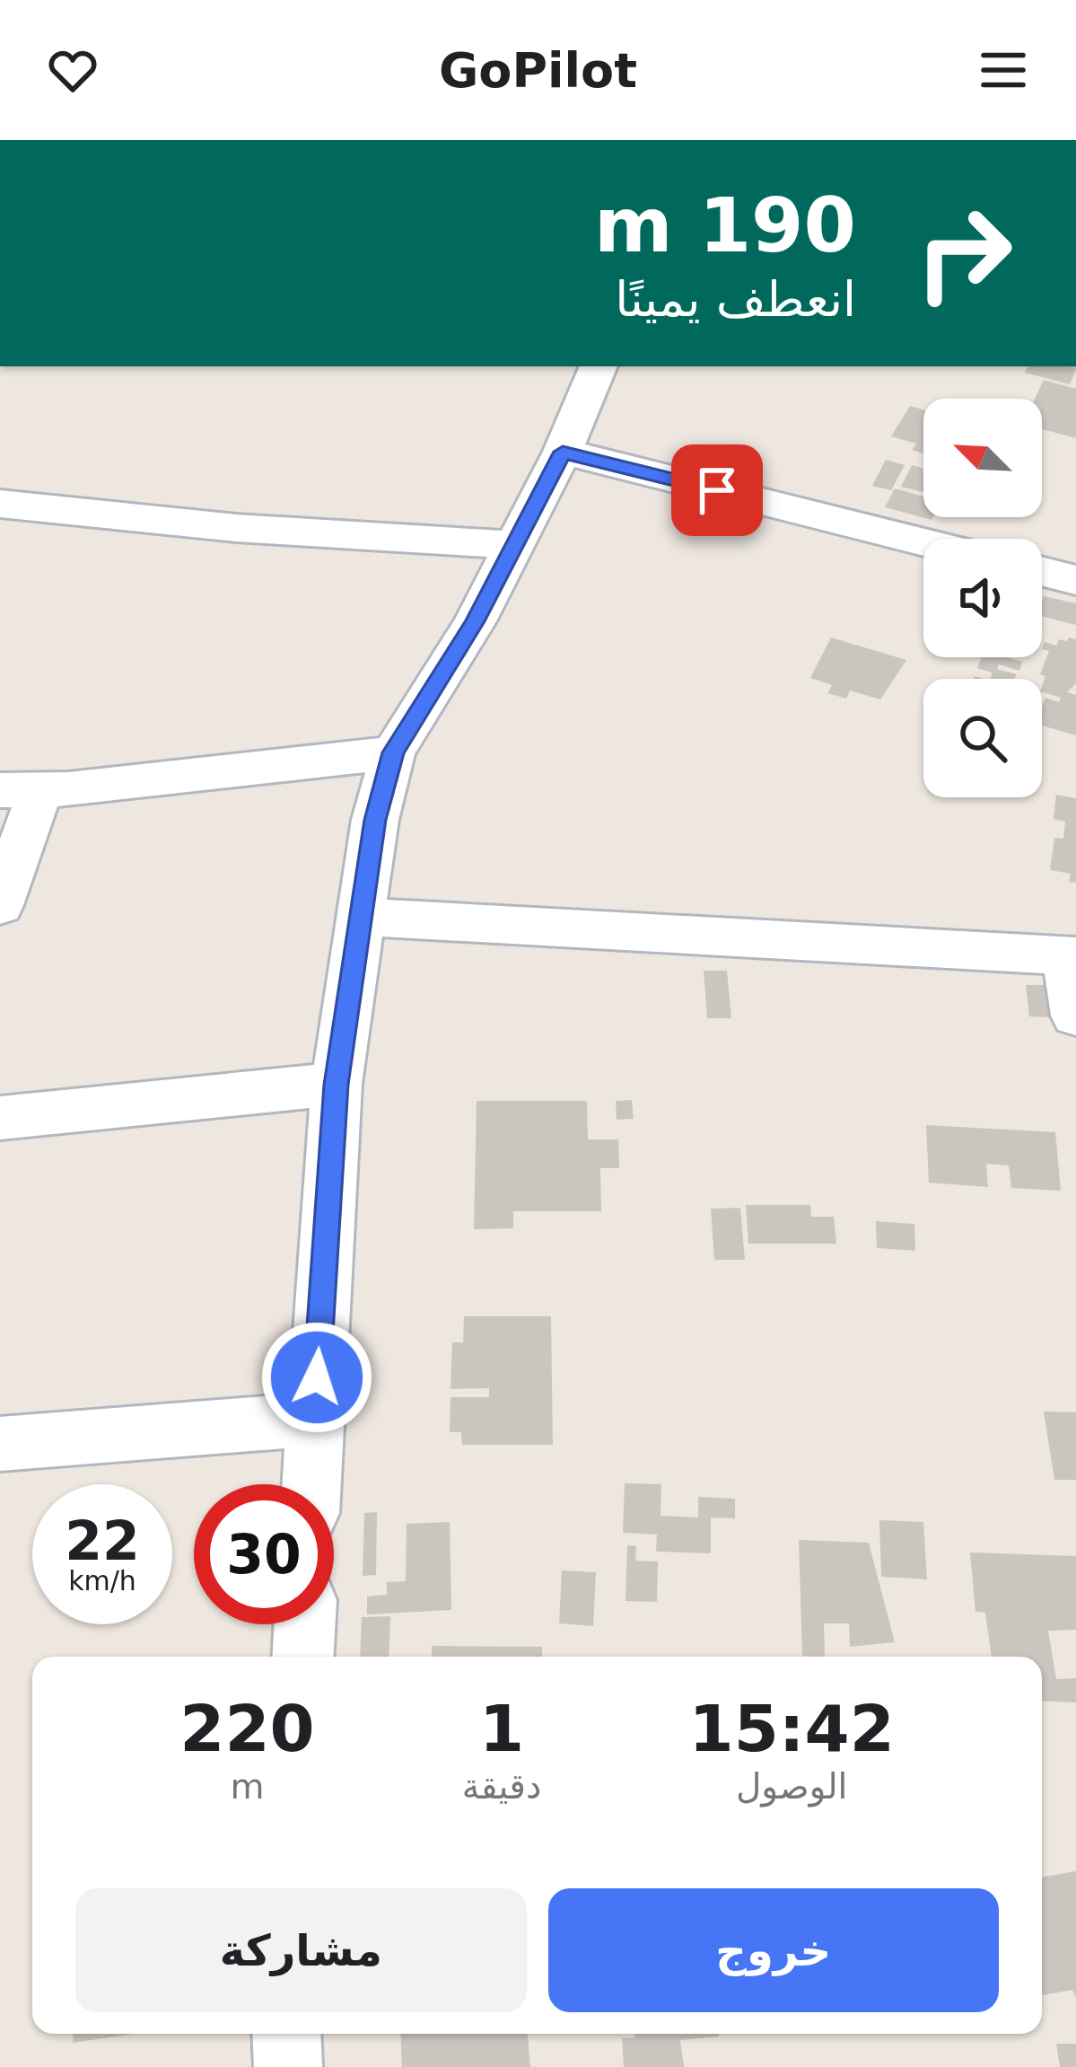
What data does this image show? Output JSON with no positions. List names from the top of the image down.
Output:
{
  "north": "top left",
  "page": {
    "header": "GoPilot",
    "turn": ["190 m", "انعطف يمينًا"],
    "speed": "22 km/h",
    "limit": "30",
    "eta": [
      "15:42",
      "الوصول",
      "1",
      "دقيقة",
      "220",
      "m"
    ],
    "buttons": ["خروج", "مشاركة"]
  }
}
